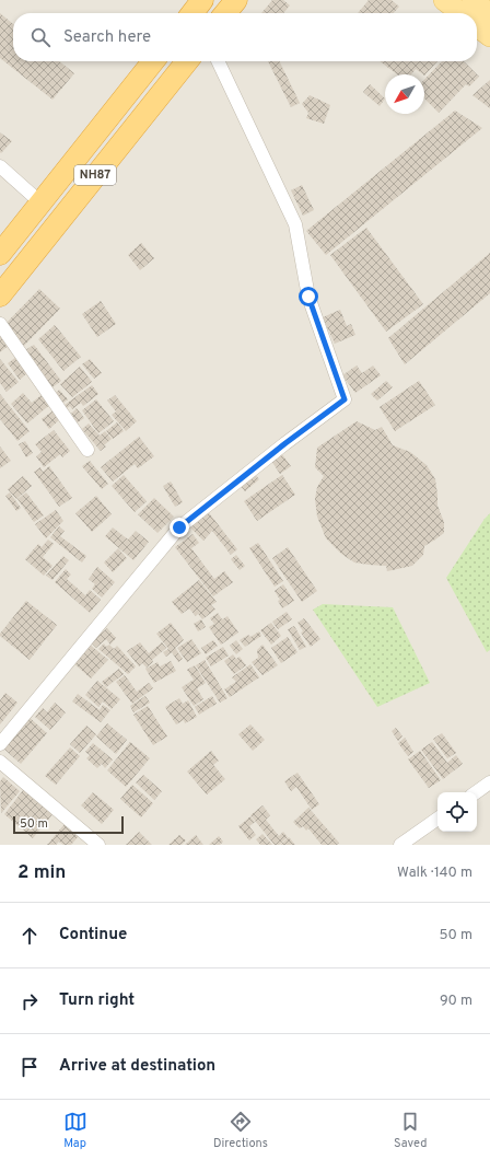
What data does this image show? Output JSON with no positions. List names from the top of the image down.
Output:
{
  "streets": {
    "highway": ["NH87"]
  },
  "scale_bar": "50 m",
  "north": "bottom left",
  "page": {
    "search": "Search here",
    "scale": "50 m",
    "heading": ["2 min", "Walk · 140 m"],
    "list": [
      ["Continue", "50 m"],
      ["Turn right", "90 m"],
      "Arrive at destination"
    ],
    "nav": ["Map", "Directions", "Saved"]
  }
}
